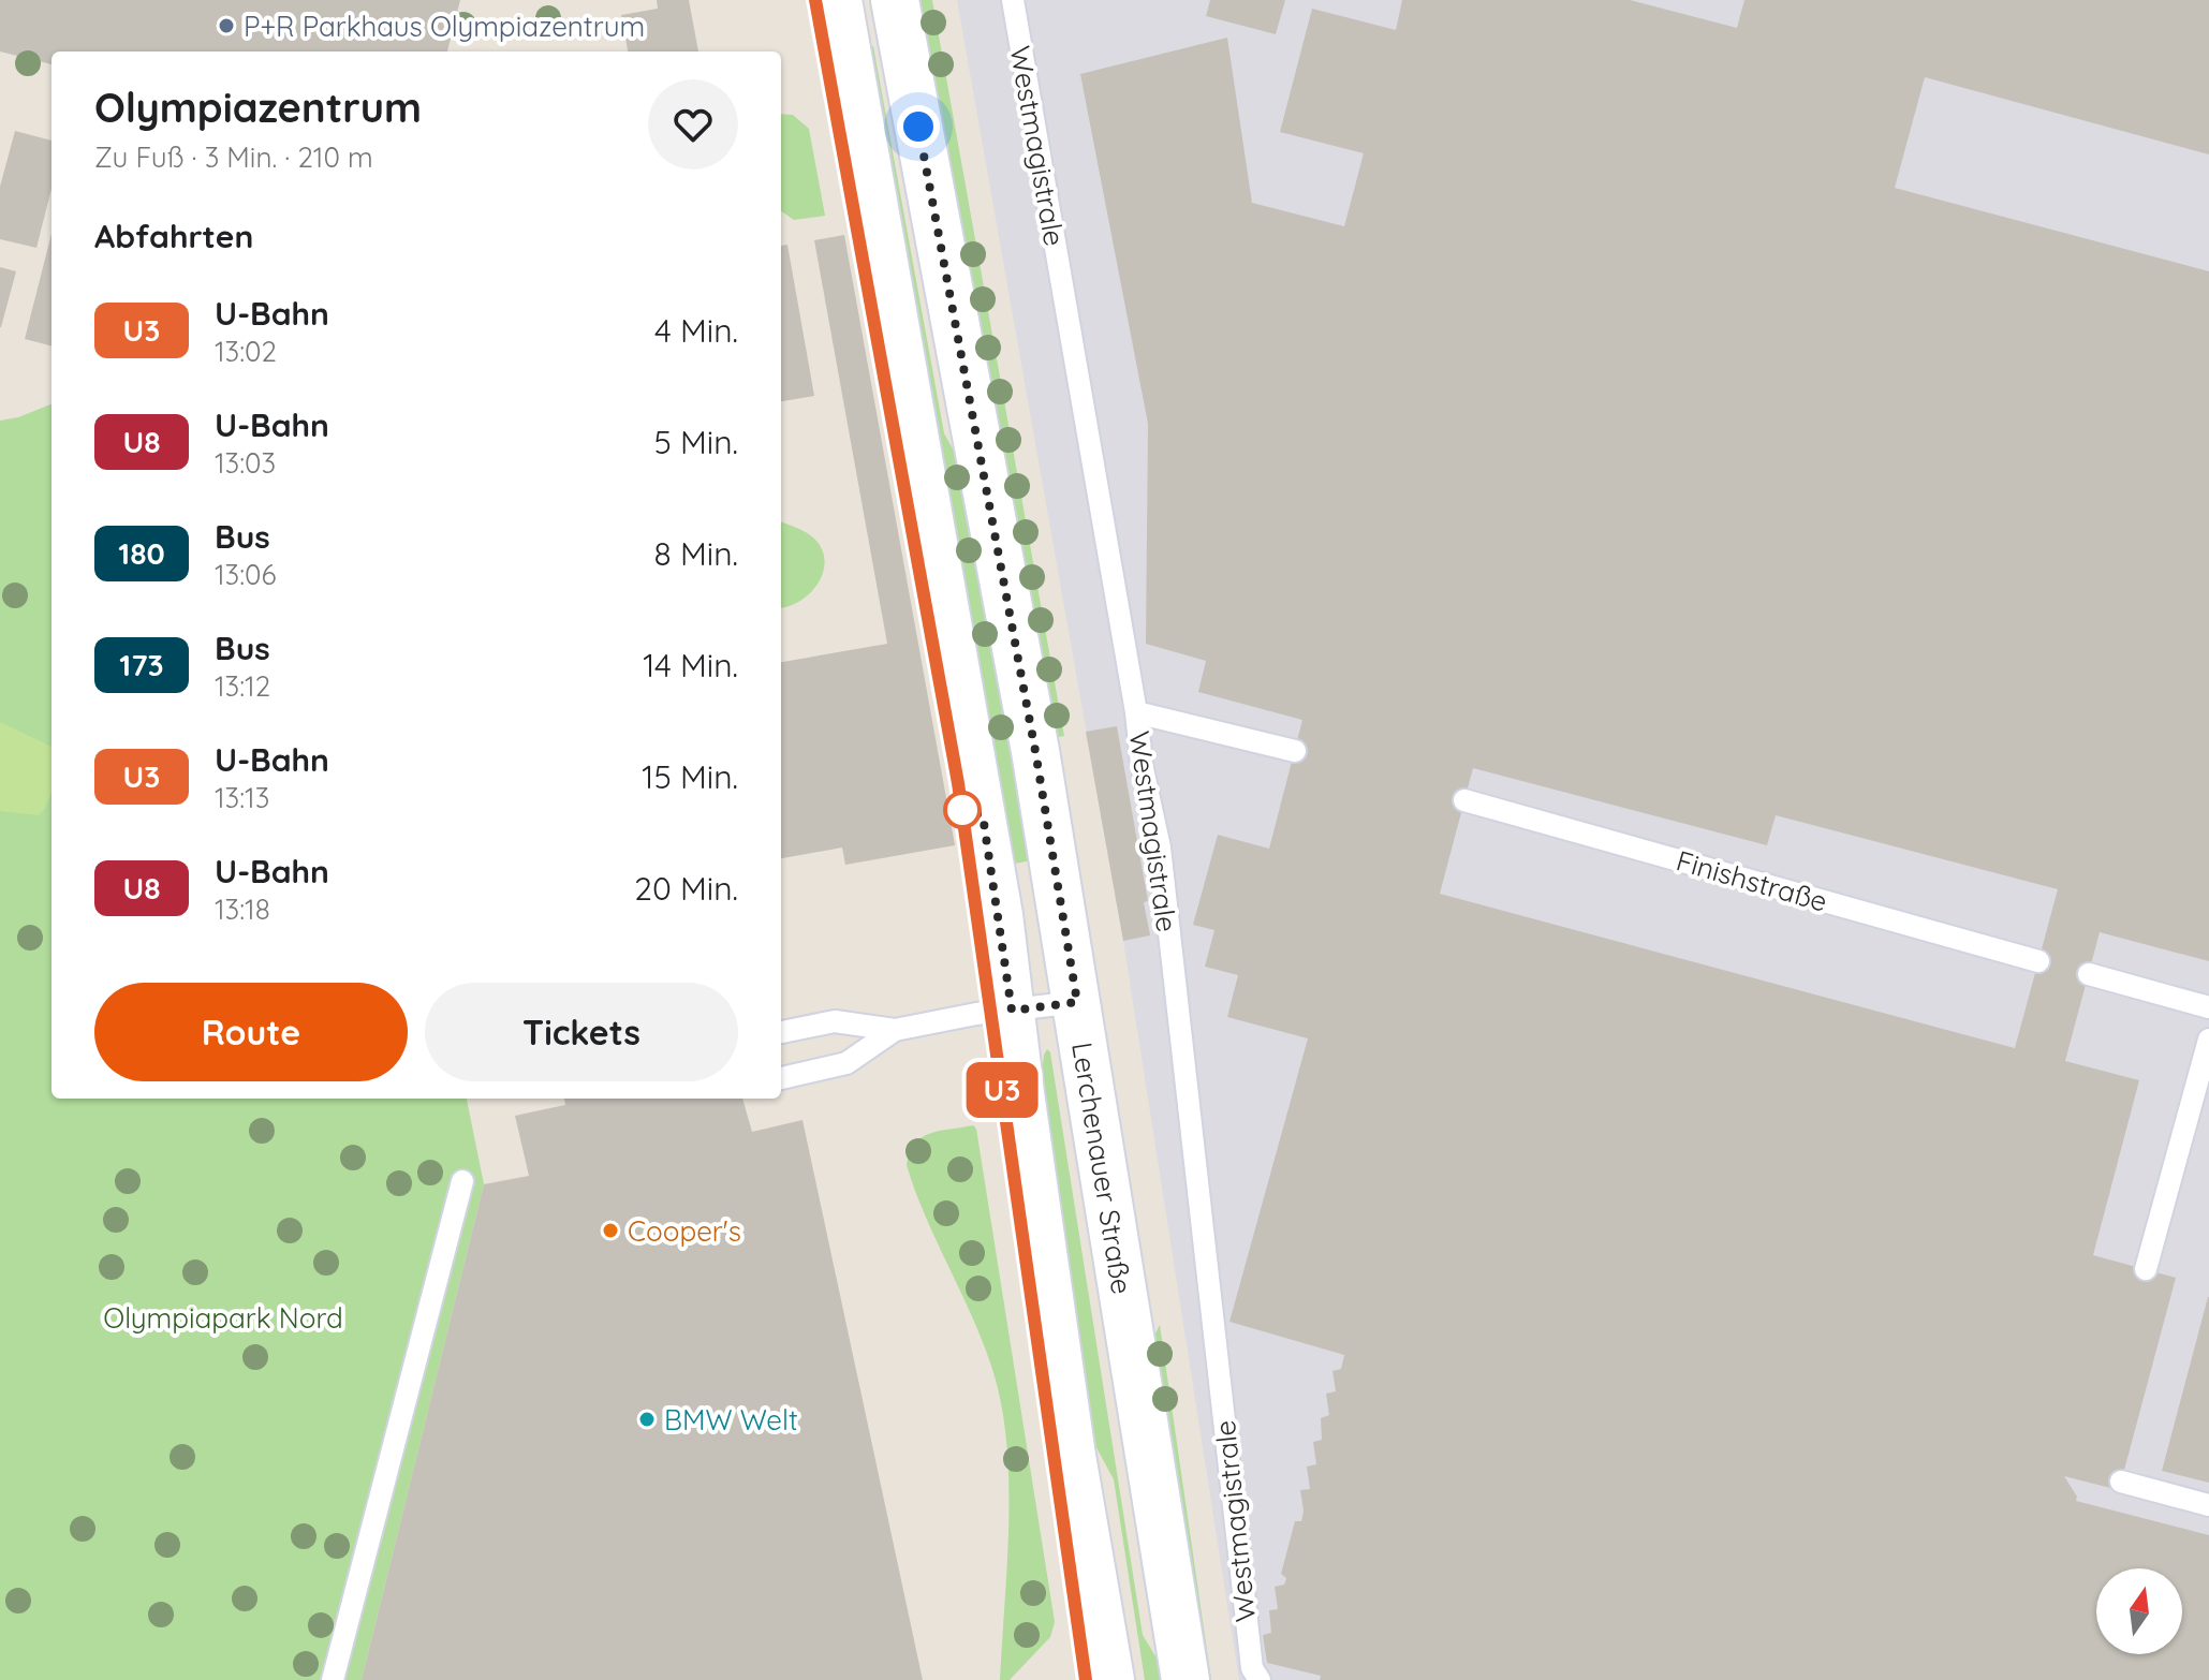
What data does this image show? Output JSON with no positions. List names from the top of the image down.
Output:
{
  "streets": {
    "main road": ["Lerchenauer Straße"],
    "lane": ["Westmagistrale", "Finishstraße"]
  },
  "parks": ["Olympiapark Nord"],
  "places": ["P+R Parkhaus Olympiazentrum", "Cooper's", "BMW Welt"],
  "lines": ["metro line U3"],
  "north": "top",
  "page": {
    "on_map": "U3",
    "heading": [
      ["Olympiazentrum", "Zu Fuß · 3 Min. · 210 m"],
      "Abfahrten"
    ],
    "list": [
      {
        "mark": "U3",
        "name": "U-Bahn",
        "note": "13:02",
        "value": "4 Min."
      },
      {
        "mark": "U8",
        "name": "U-Bahn",
        "note": "13:03",
        "value": "5 Min."
      },
      {
        "mark": "180",
        "name": "Bus",
        "note": "13:06",
        "value": "8 Min."
      },
      {
        "mark": "173",
        "name": "Bus",
        "note": "13:12",
        "value": "14 Min."
      },
      {
        "mark": "U3",
        "name": "U-Bahn",
        "note": "13:13",
        "value": "15 Min."
      },
      {
        "mark": "U8",
        "name": "U-Bahn",
        "note": "13:18",
        "value": "20 Min."
      }
    ],
    "buttons": ["Route", "Tickets"]
  }
}
